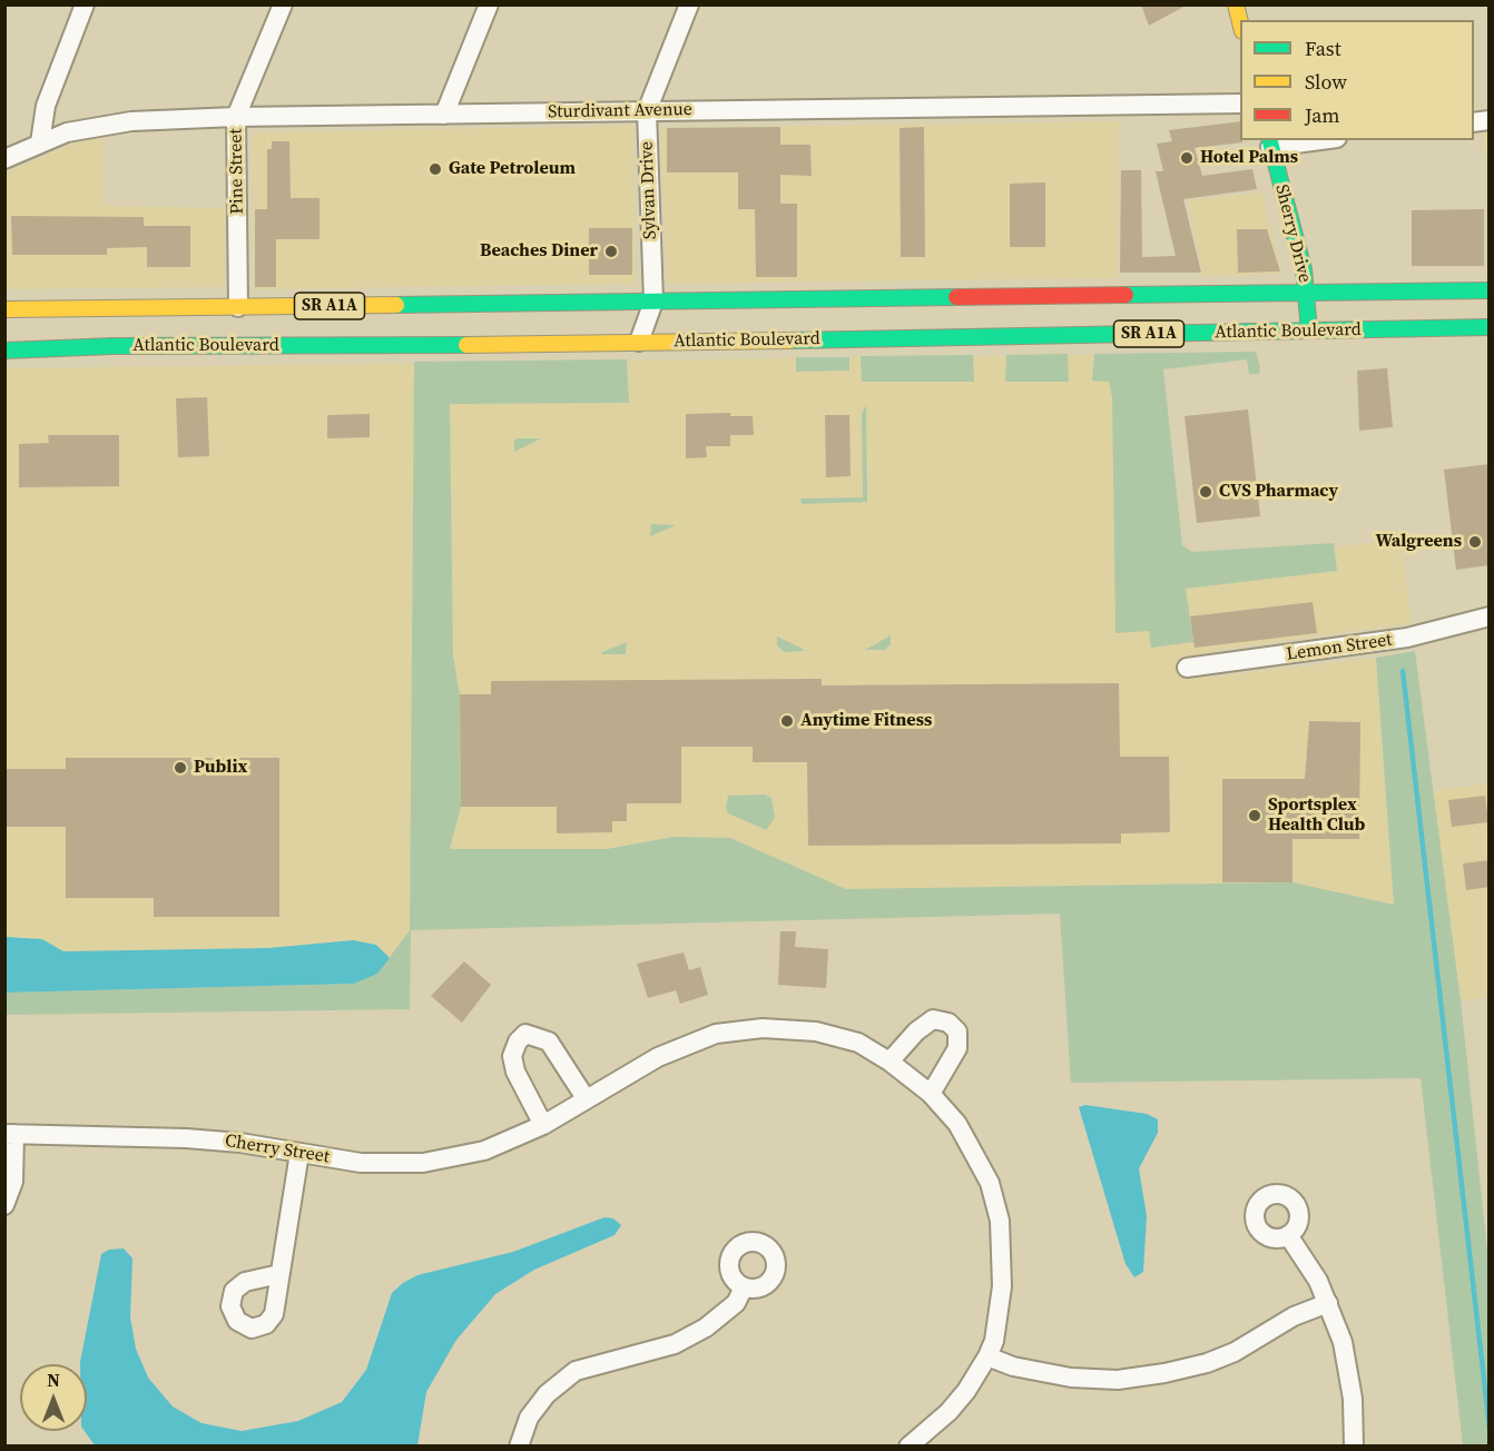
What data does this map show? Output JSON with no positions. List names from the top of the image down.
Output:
{
  "streets": {
    "main road": ["Sherry Drive", "SR A1A", "Atlantic Boulevard"],
    "street": [
      "Sturdivant Avenue",
      "Pine Street",
      "Sylvan Drive",
      "Lemon Street",
      "Cherry Street"
    ]
  },
  "crossings": [
    ["Sturdivant Avenue", "Pine Street"],
    ["Sturdivant Avenue", "Sylvan Drive"],
    ["Pine Street", "Atlantic Boulevard"],
    ["Sylvan Drive", "Atlantic Boulevard"],
    ["Sherry Drive", "Atlantic Boulevard"]
  ],
  "places": [
    "Hotel Palms",
    "Gate Petroleum",
    "Beaches Diner",
    "CVS Pharmacy",
    "Walgreens",
    "Anytime Fitness",
    "Publix",
    "Sportsplex Health Club"
  ],
  "legend": ["Fast", "Slow", "Jam"],
  "north": "top"
}
